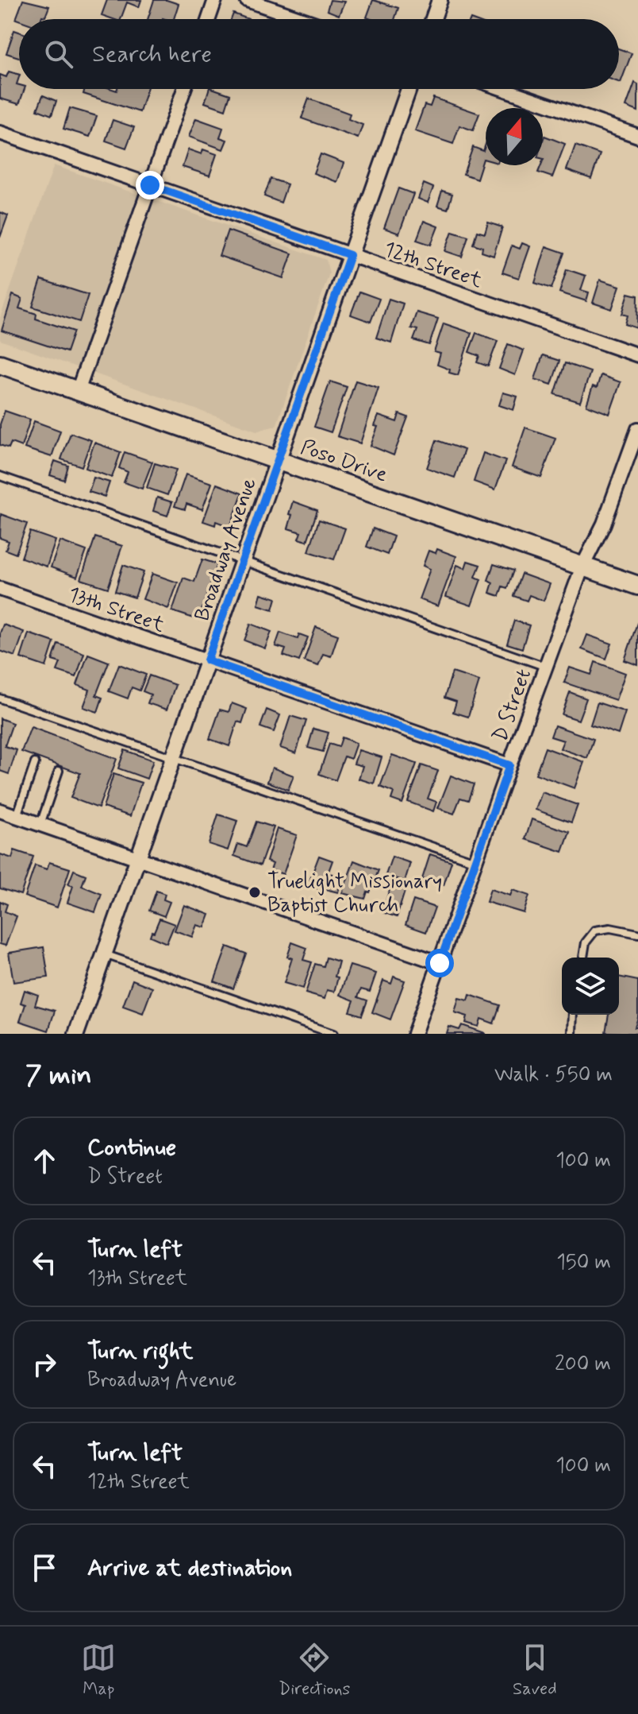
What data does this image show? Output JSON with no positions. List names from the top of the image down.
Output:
{
  "streets": {
    "main road": ["Poso Drive"],
    "street": [
      "12th Street",
      "Broadway Avenue",
      "13th Street",
      "D Street"
    ]
  },
  "crossings": [
    ["12th Street", "Broadway Avenue"],
    ["Poso Drive", "Broadway Avenue"],
    ["Poso Drive", "D Street"],
    ["Broadway Avenue", "13th Street"],
    ["13th Street", "D Street"]
  ],
  "places": ["Truelight Missionary Baptist Church"],
  "north": "top",
  "page": {
    "search": "Search here",
    "heading": ["7 min", "Walk · 550 m"],
    "list": [
      ["Continue", "D Street", "100 m"],
      ["Turn left", "13th Street", "150 m"],
      ["Turn right", "Broadway Avenue", "200 m"],
      ["Turn left", "12th Street", "100 m"],
      "Arrive at destination"
    ],
    "nav": ["Map", "Directions", "Saved"]
  }
}
